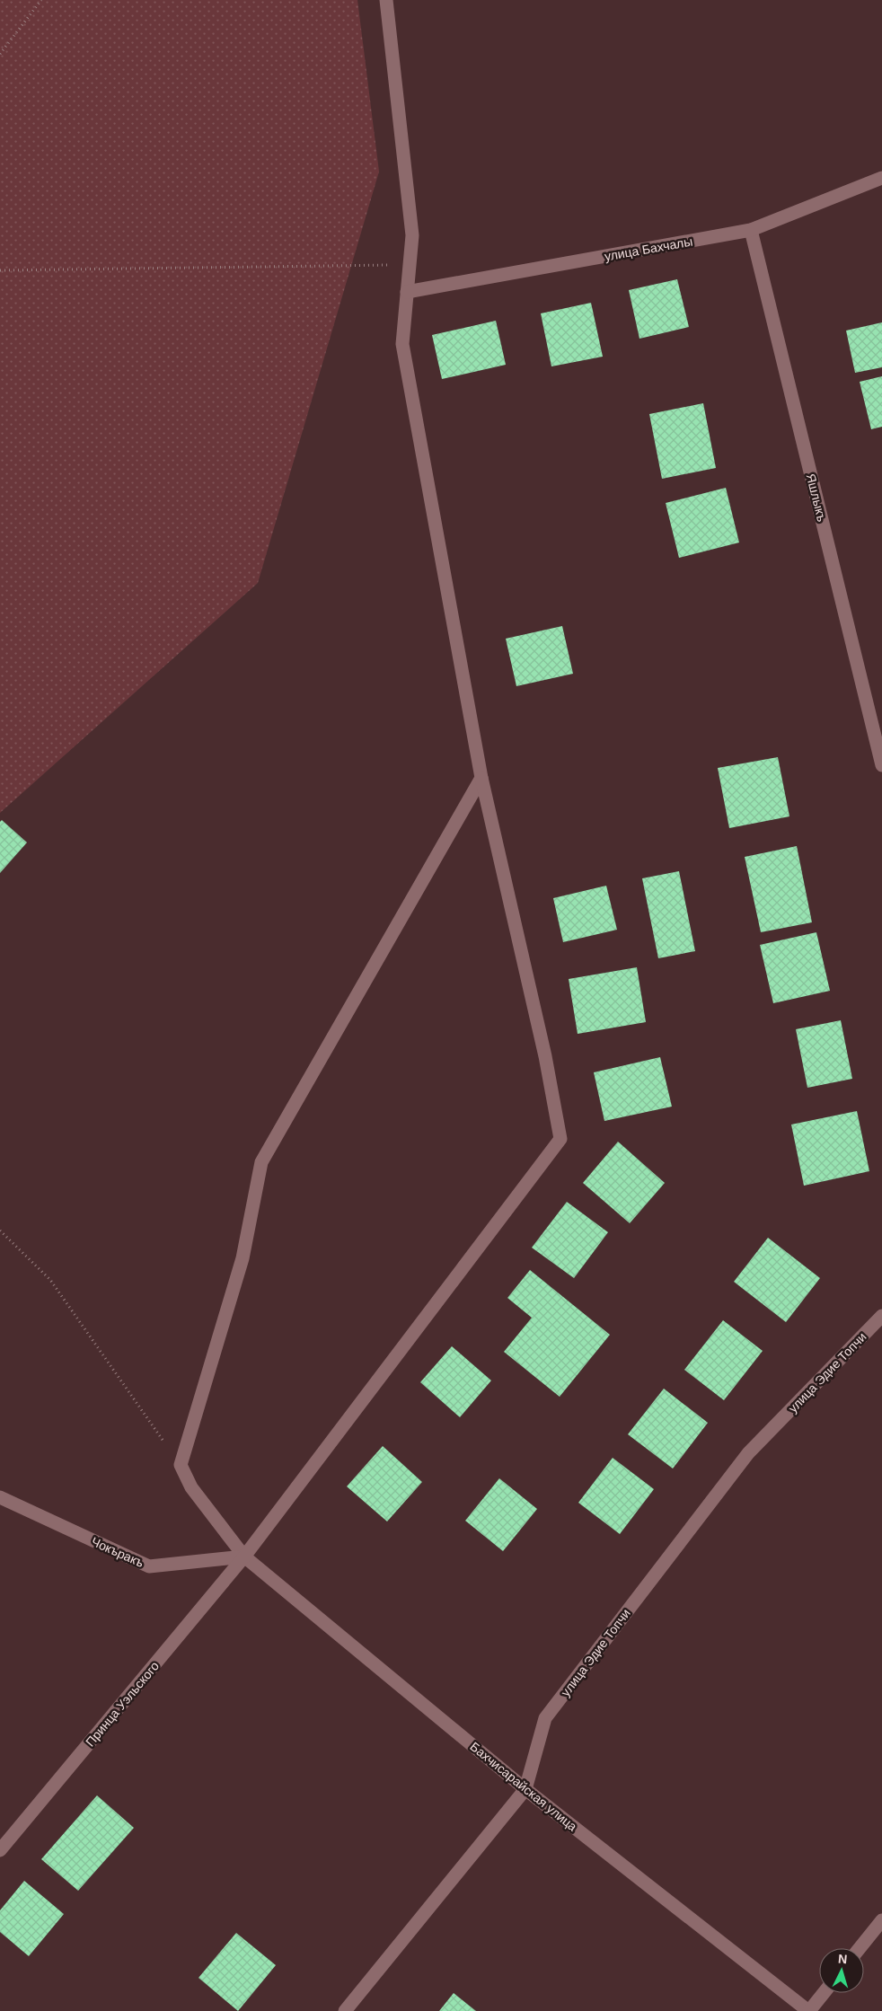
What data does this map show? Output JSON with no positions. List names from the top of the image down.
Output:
{
  "streets": {
    "street": [
      "улица Бахчалы",
      "Яшлыкъ",
      "улица Эдие Топчи",
      "Чокъракъ",
      "Принца Уэльского",
      "Бахчисарайская улица"
    ]
  },
  "crossings": [
    ["улица Бахчалы", "Яшлыкъ"],
    ["улица Бахчалы", "Принца Уэльского"],
    ["улица Эдие Топчи", "Бахчисарайская улица"],
    ["Чокъракъ", "Принца Уэльского"],
    ["Чокъракъ", "Бахчисарайская улица"],
    ["Принца Уэльского", "Бахчисарайская улица"]
  ],
  "north": "top"
}
